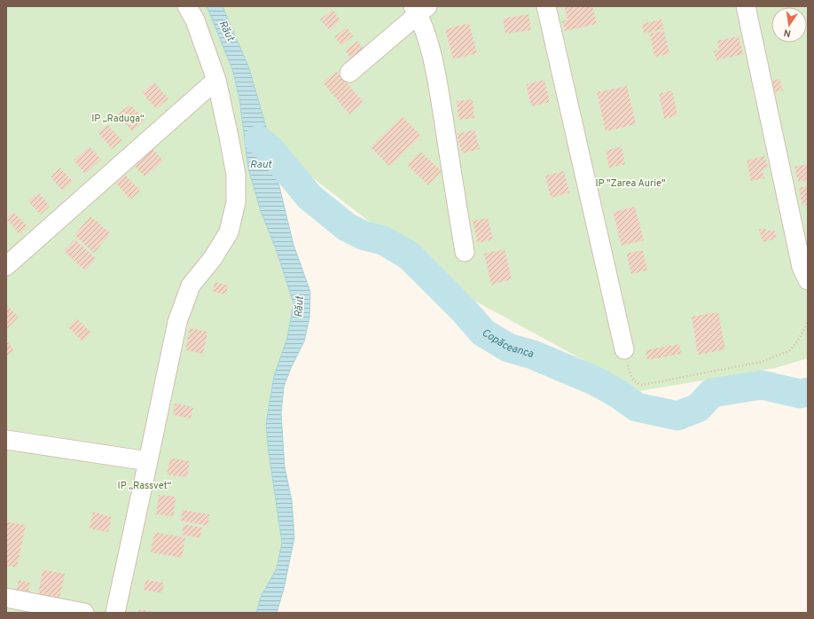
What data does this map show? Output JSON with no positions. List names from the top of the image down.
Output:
{
  "water": ["Răut", "Raut", "Copăceanca"],
  "parks": ["IP „Raduga“", "IP \"Zarea Aurie\"", "IP „Rassvet“"],
  "north": "bottom"
}
